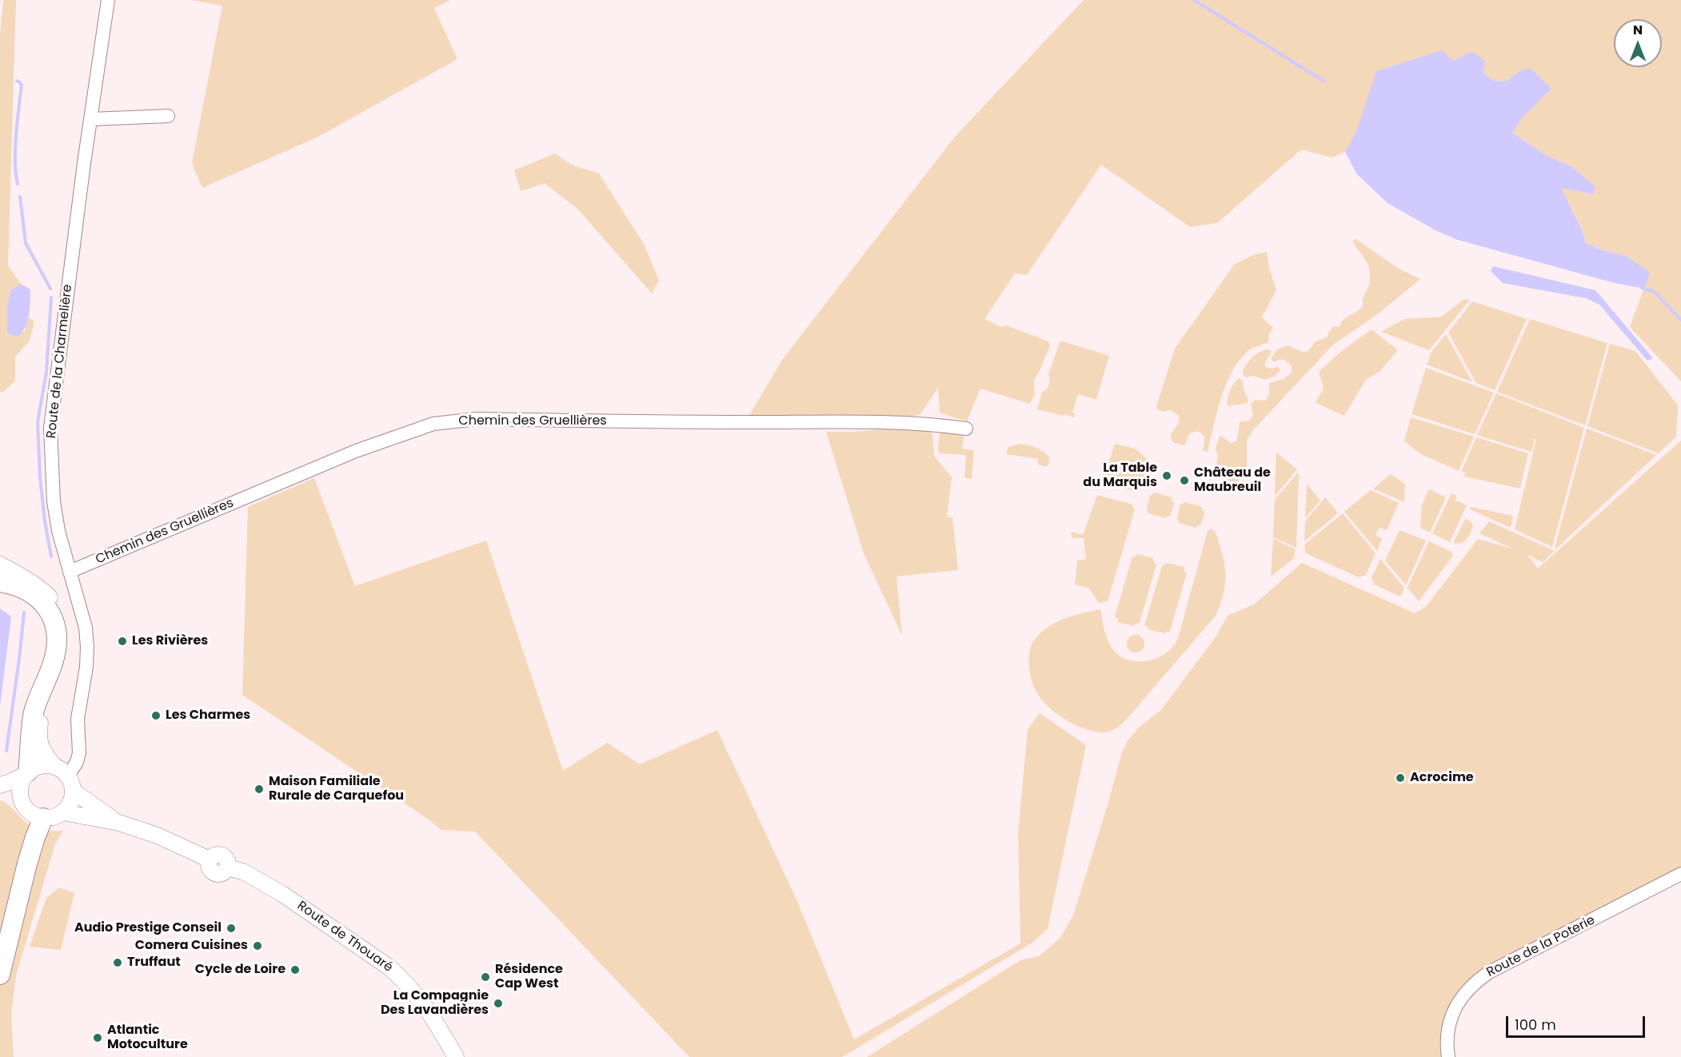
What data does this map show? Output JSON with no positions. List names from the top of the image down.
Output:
{
  "streets": {
    "main road": ["Route de Thouaré"],
    "street": ["Route de la Charmelière", "Chemin des Gruellières", "Route de la Poterie"]
  },
  "crossings": [
    ["Route de la Charmelière", "Chemin des Gruellières"]
  ],
  "places": [
    "La Table du Marquis",
    "Château de Maubreuil",
    "Les Rivières",
    "Les Charmes",
    "Acrocime",
    "Maison Familiale Rurale de Carquefou",
    "Audio Prestige Conseil",
    "Comera Cuisines",
    "Truffaut",
    "Cycle de Loire",
    "Résidence Cap West",
    "La Compagnie Des Lavandières",
    "Atlantic Motoculture"
  ],
  "scale_bar": "100 m",
  "north": "top"
}
